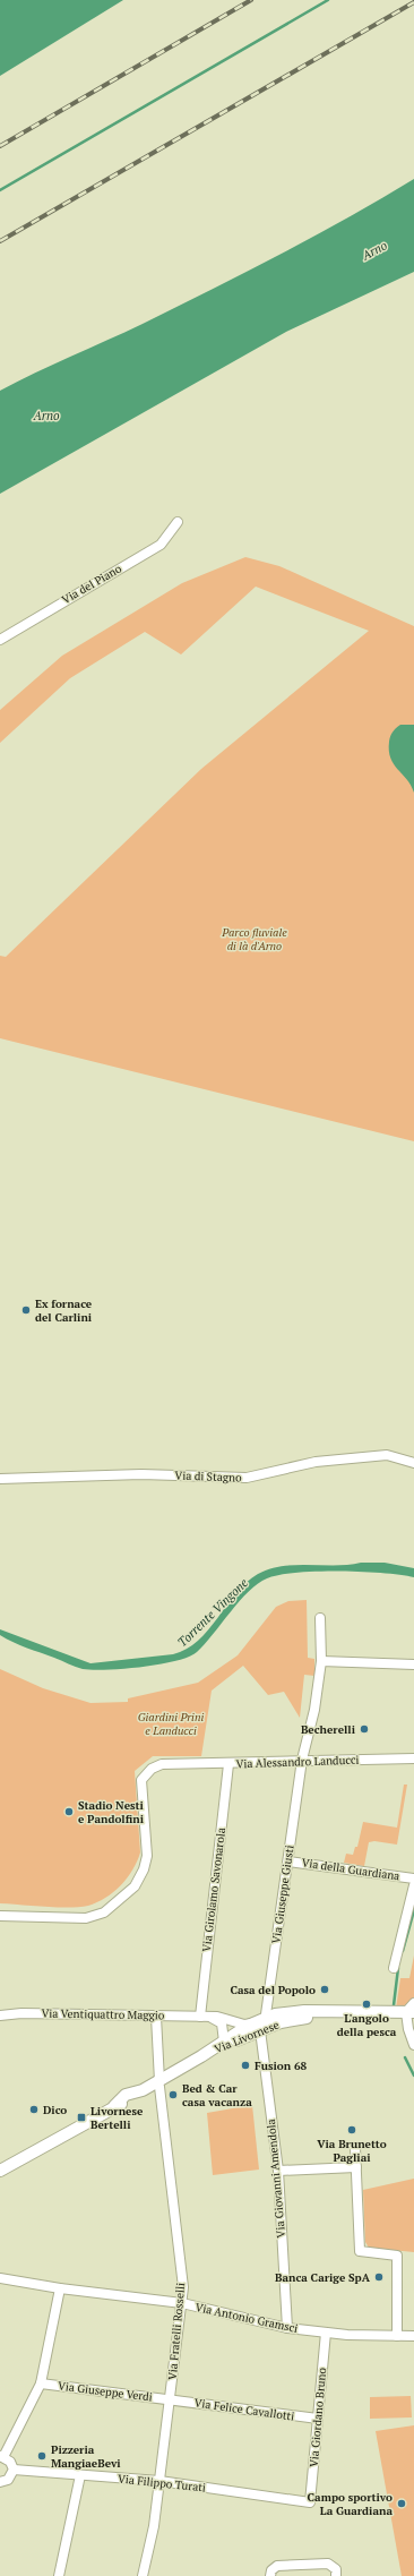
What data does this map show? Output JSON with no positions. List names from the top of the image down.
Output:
{
  "streets": {
    "main road": ["Via Livornese"],
    "street": [
      "Via del Piano",
      "Via di Stagno",
      "Via Alessandro Landucci",
      "Via della Guardiana",
      "Via Girolamo Savonarola",
      "Via Giuseppe Giusti",
      "Via Ventiquattro Maggio",
      "Via Giovanni Amendola",
      "Via Antonio Gramsci",
      "Via Fratelli Rosselli",
      "Via Giuseppe Verdi",
      "Via Felice Cavallotti",
      "Via Giordano Bruno",
      "Via Filippo Turati"
    ]
  },
  "crossings": [
    ["Via Alessandro Landucci", "Via Girolamo Savonarola"],
    ["Via Alessandro Landucci", "Via Giuseppe Giusti"],
    ["Via della Guardiana", "Via Giuseppe Giusti"],
    ["Via Girolamo Savonarola", "Via Ventiquattro Maggio"],
    ["Via Giuseppe Giusti", "Via Ventiquattro Maggio"],
    ["Via Giuseppe Giusti", "Via Livornese"],
    ["Via Giuseppe Giusti", "Via Giovanni Amendola"],
    ["Via Ventiquattro Maggio", "Via Livornese"],
    ["Via Ventiquattro Maggio", "Via Giovanni Amendola"],
    ["Via Ventiquattro Maggio", "Via Fratelli Rosselli"],
    ["Via Livornese", "Via Giovanni Amendola"],
    ["Via Livornese", "Via Fratelli Rosselli"],
    ["Via Giovanni Amendola", "Via Antonio Gramsci"],
    ["Via Antonio Gramsci", "Via Fratelli Rosselli"],
    ["Via Antonio Gramsci", "Via Giordano Bruno"],
    ["Via Fratelli Rosselli", "Via Giuseppe Verdi"],
    ["Via Fratelli Rosselli", "Via Felice Cavallotti"],
    ["Via Fratelli Rosselli", "Via Filippo Turati"],
    ["Via Giuseppe Verdi", "Via Felice Cavallotti"],
    ["Via Felice Cavallotti", "Via Giordano Bruno"],
    ["Via Giordano Bruno", "Via Filippo Turati"]
  ],
  "water": ["Arno", "Torrente Vingone"],
  "parks": ["Parco fluviale di là d'Arno", "Giardini Prini e Landucci"],
  "places": {
    "other": [
      "Ex fornace del Carlini",
      "Becherelli",
      "Stadio Nesti e Pandolfini",
      "Casa del Popolo",
      "L'angolo della pesca",
      "Fusion 68",
      "Bed & Car casa vacanza",
      "Dico",
      "Via Brunetto Pagliai",
      "Banca Carige SpA",
      "Pizzeria MangiaeBevi",
      "Campo sportivo La Guardiana"
    ],
    "transit": ["Livornese Bertelli"]
  }
}
